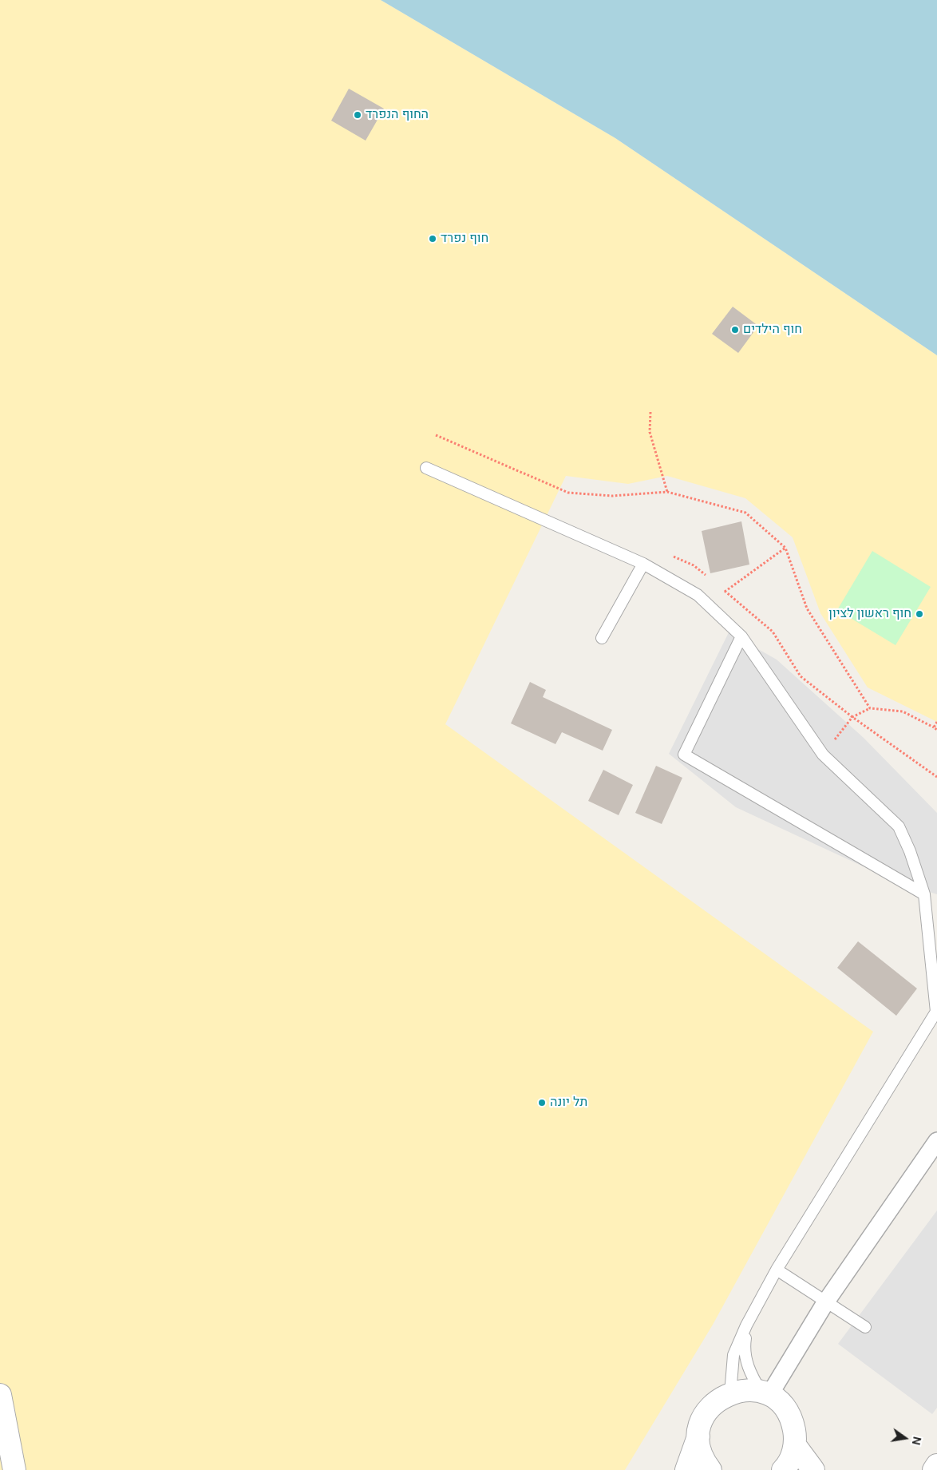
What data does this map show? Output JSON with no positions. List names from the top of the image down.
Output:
{
  "places": [
    "החוף הנפרד",
    "חוף נפרד",
    "חוף הילדים",
    "חוף ראשון לציון",
    "תל יונה"
  ],
  "north": "right"
}
